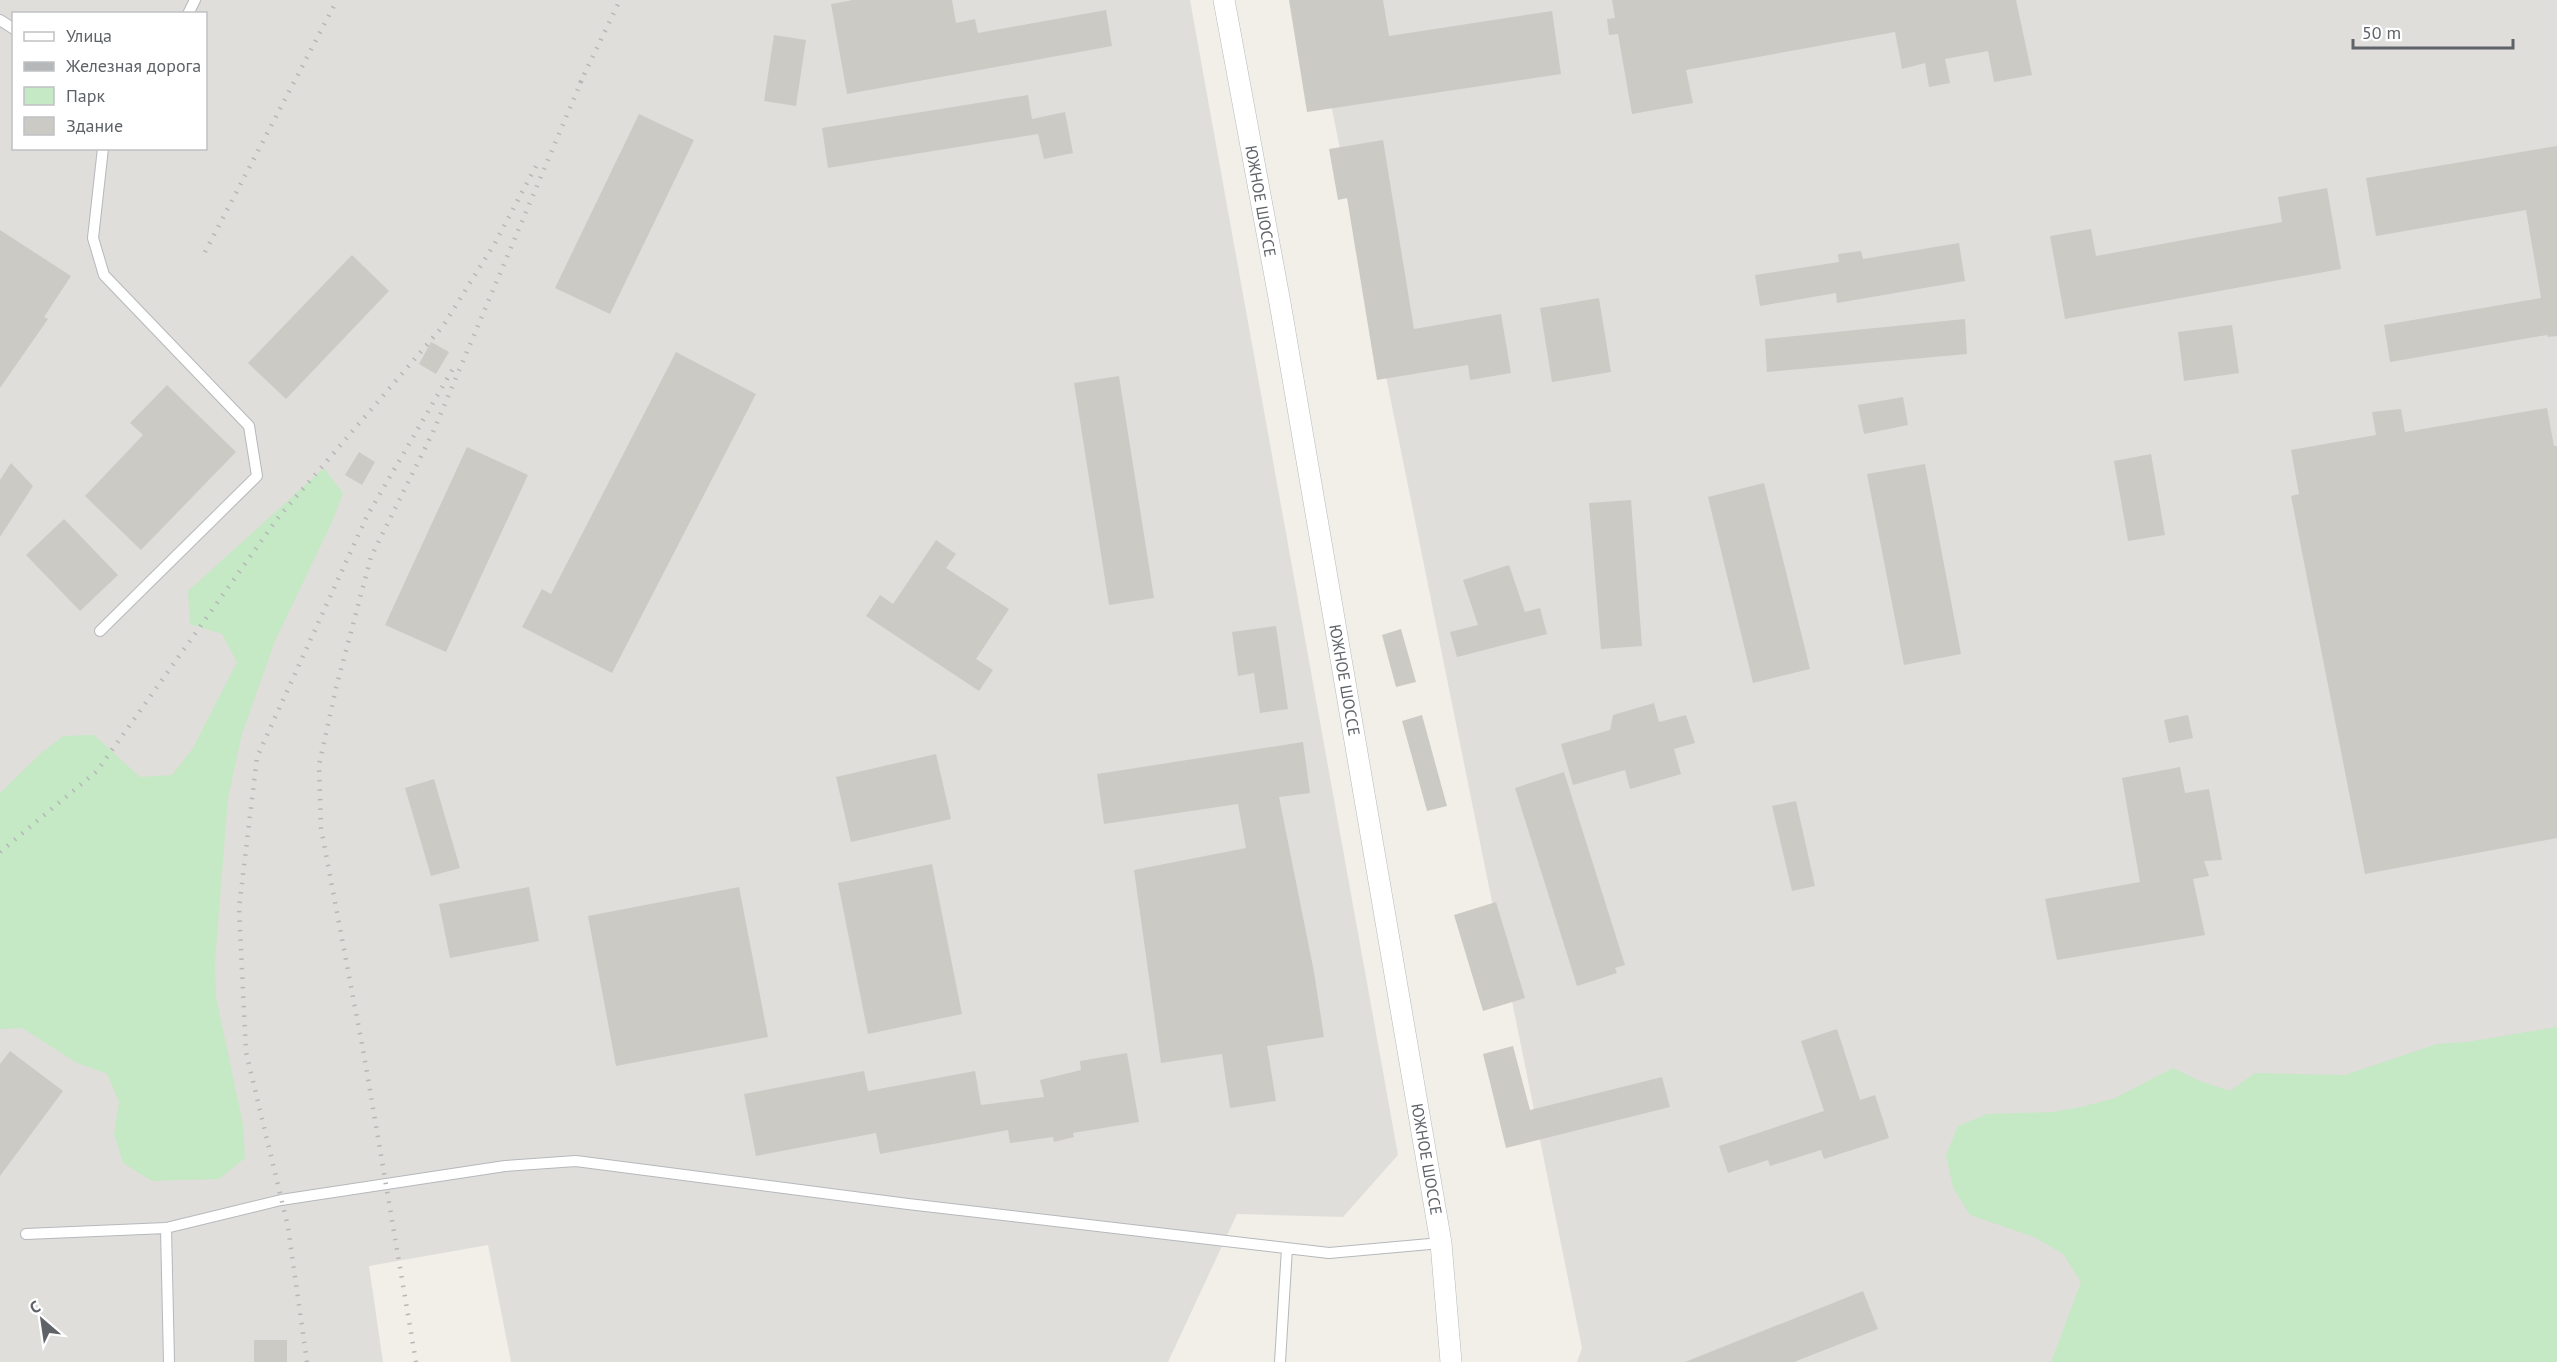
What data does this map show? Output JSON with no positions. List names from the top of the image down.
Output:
{
  "streets": {
    "street": ["ЮЖНОЕ ШОССЕ"]
  },
  "legend": [
    "Улица",
    "Железная дорога",
    "Парк",
    "Здание"
  ],
  "scale_bar": "50 m",
  "north": "top left"
}
